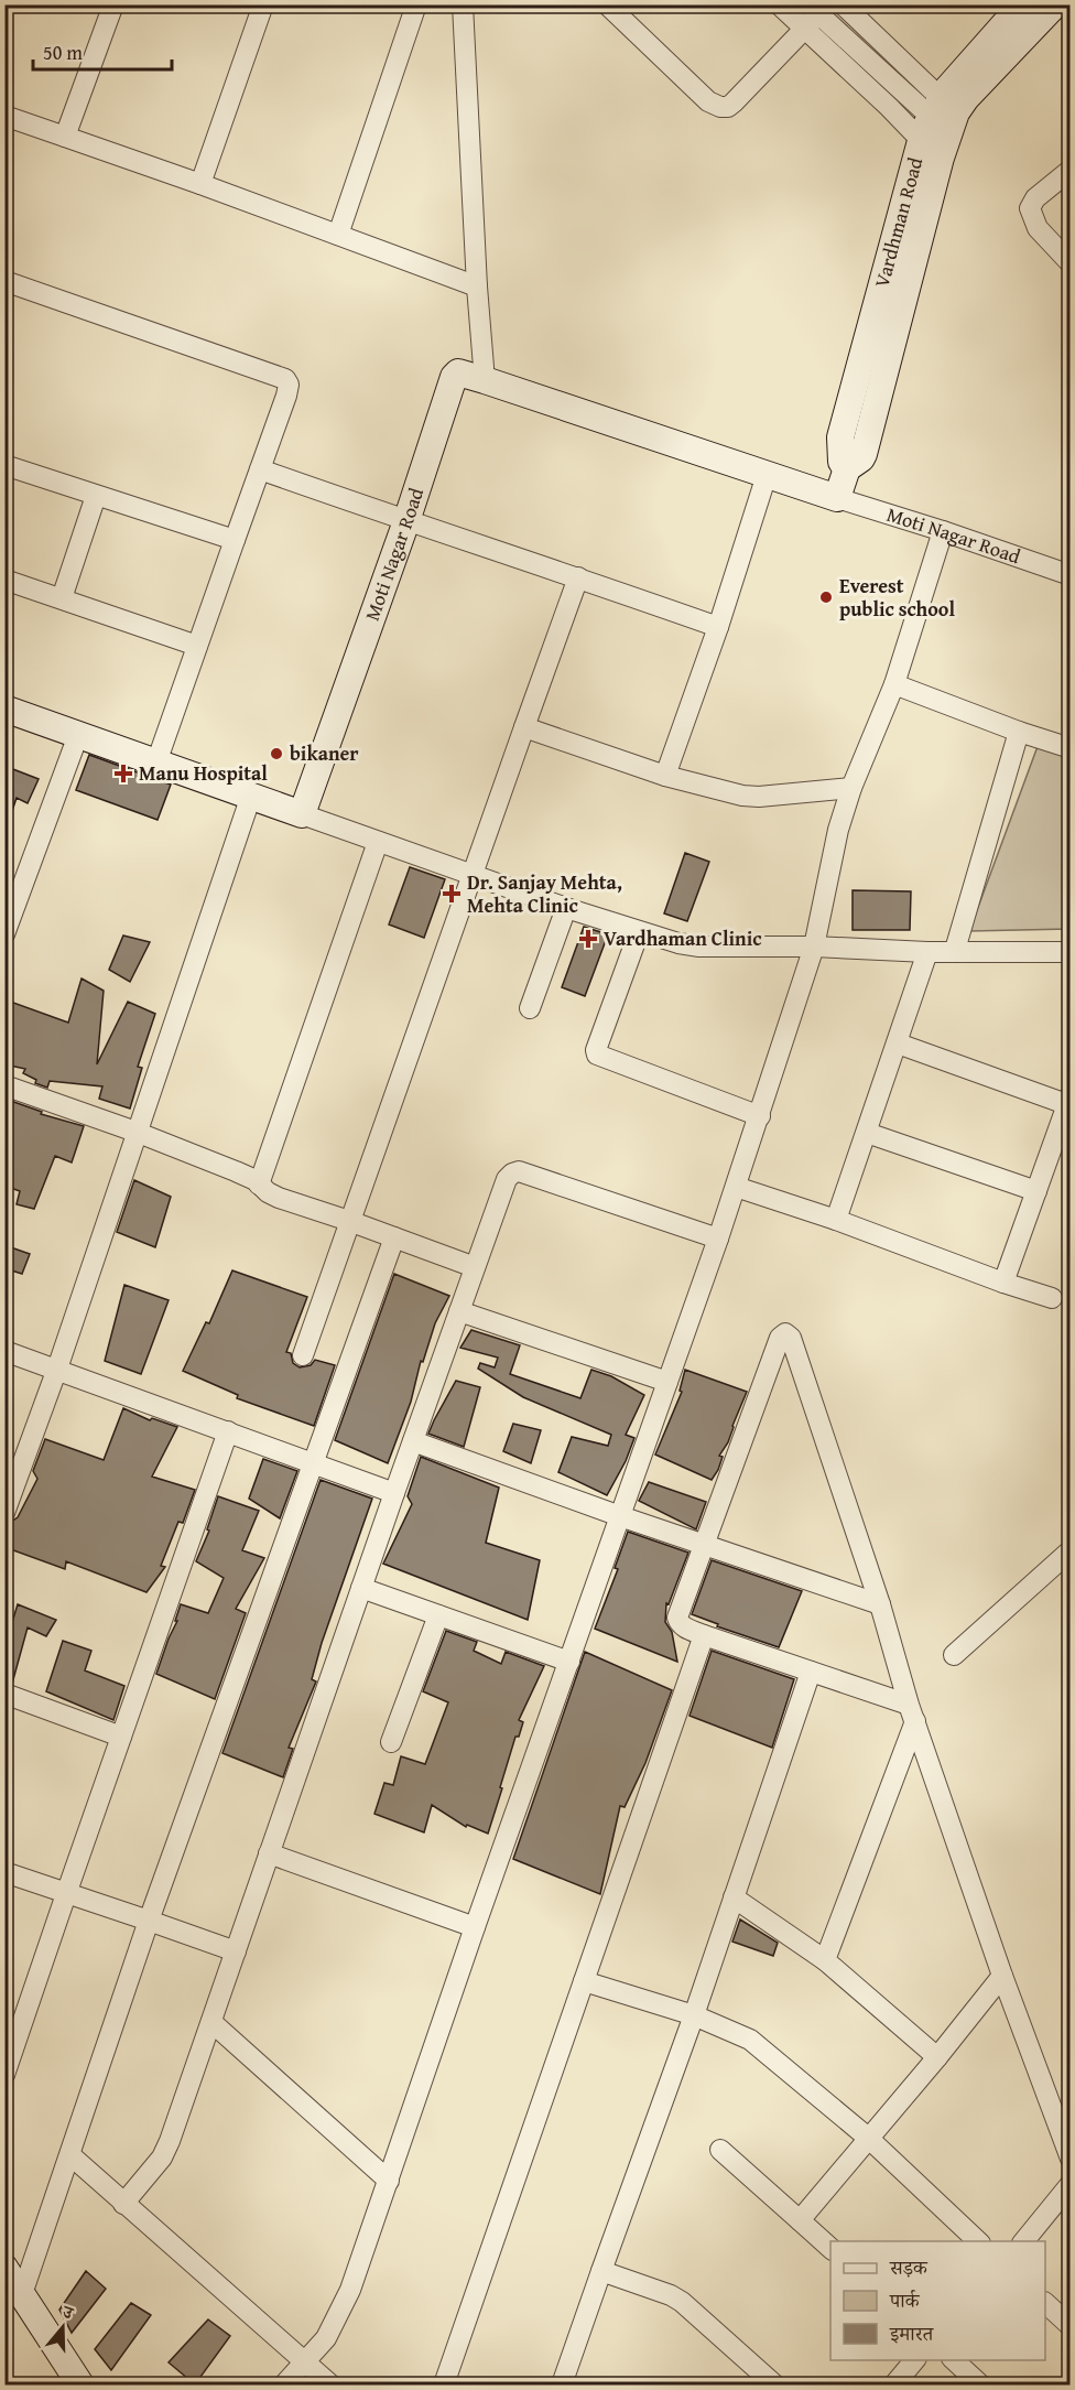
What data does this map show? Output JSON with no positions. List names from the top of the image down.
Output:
{
  "streets": {
    "street": ["Vardhman Road", "Moti Nagar Road"]
  },
  "places": {
    "other": ["Everest public school", "bikaner"],
    "health": ["Manu Hospital", "Dr. Sanjay Mehta, Mehta Clinic", "Vardhaman Clinic"]
  },
  "legend": ["सड़क", "पार्क", "इमारत"],
  "scale_bar": "50 m",
  "north": "top"
}
